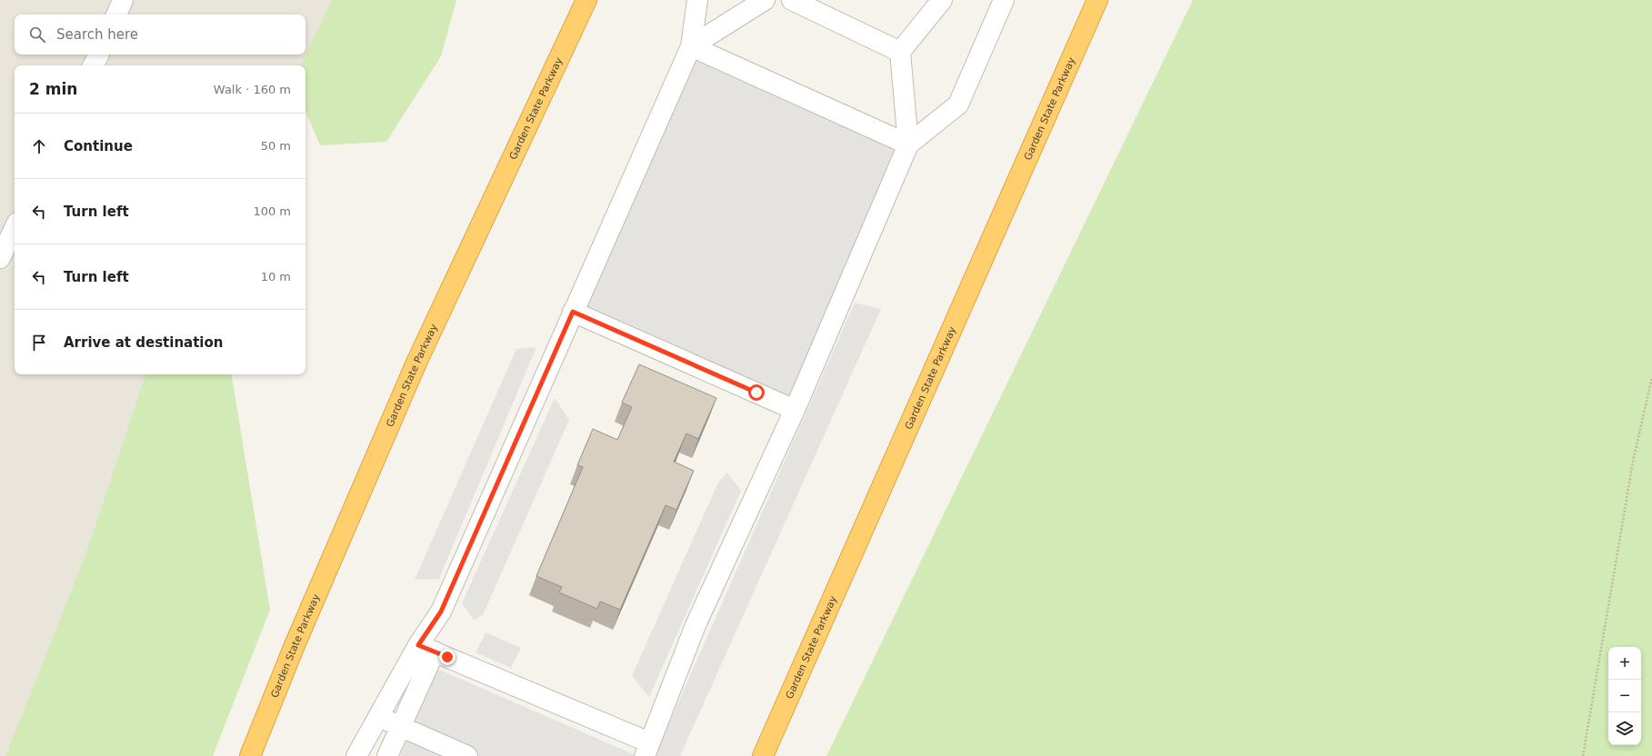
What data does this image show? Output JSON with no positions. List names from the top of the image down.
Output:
{
  "streets": {
    "highway": ["Garden State Parkway"]
  },
  "page": {
    "search": "Search here",
    "heading": ["2 min", "Walk · 160 m"],
    "list": [
      ["Continue", "50 m"],
      ["Turn left", "100 m"],
      ["Turn left", "10 m"],
      "Arrive at destination"
    ],
    "map_buttons": ["+", "−"]
  }
}
